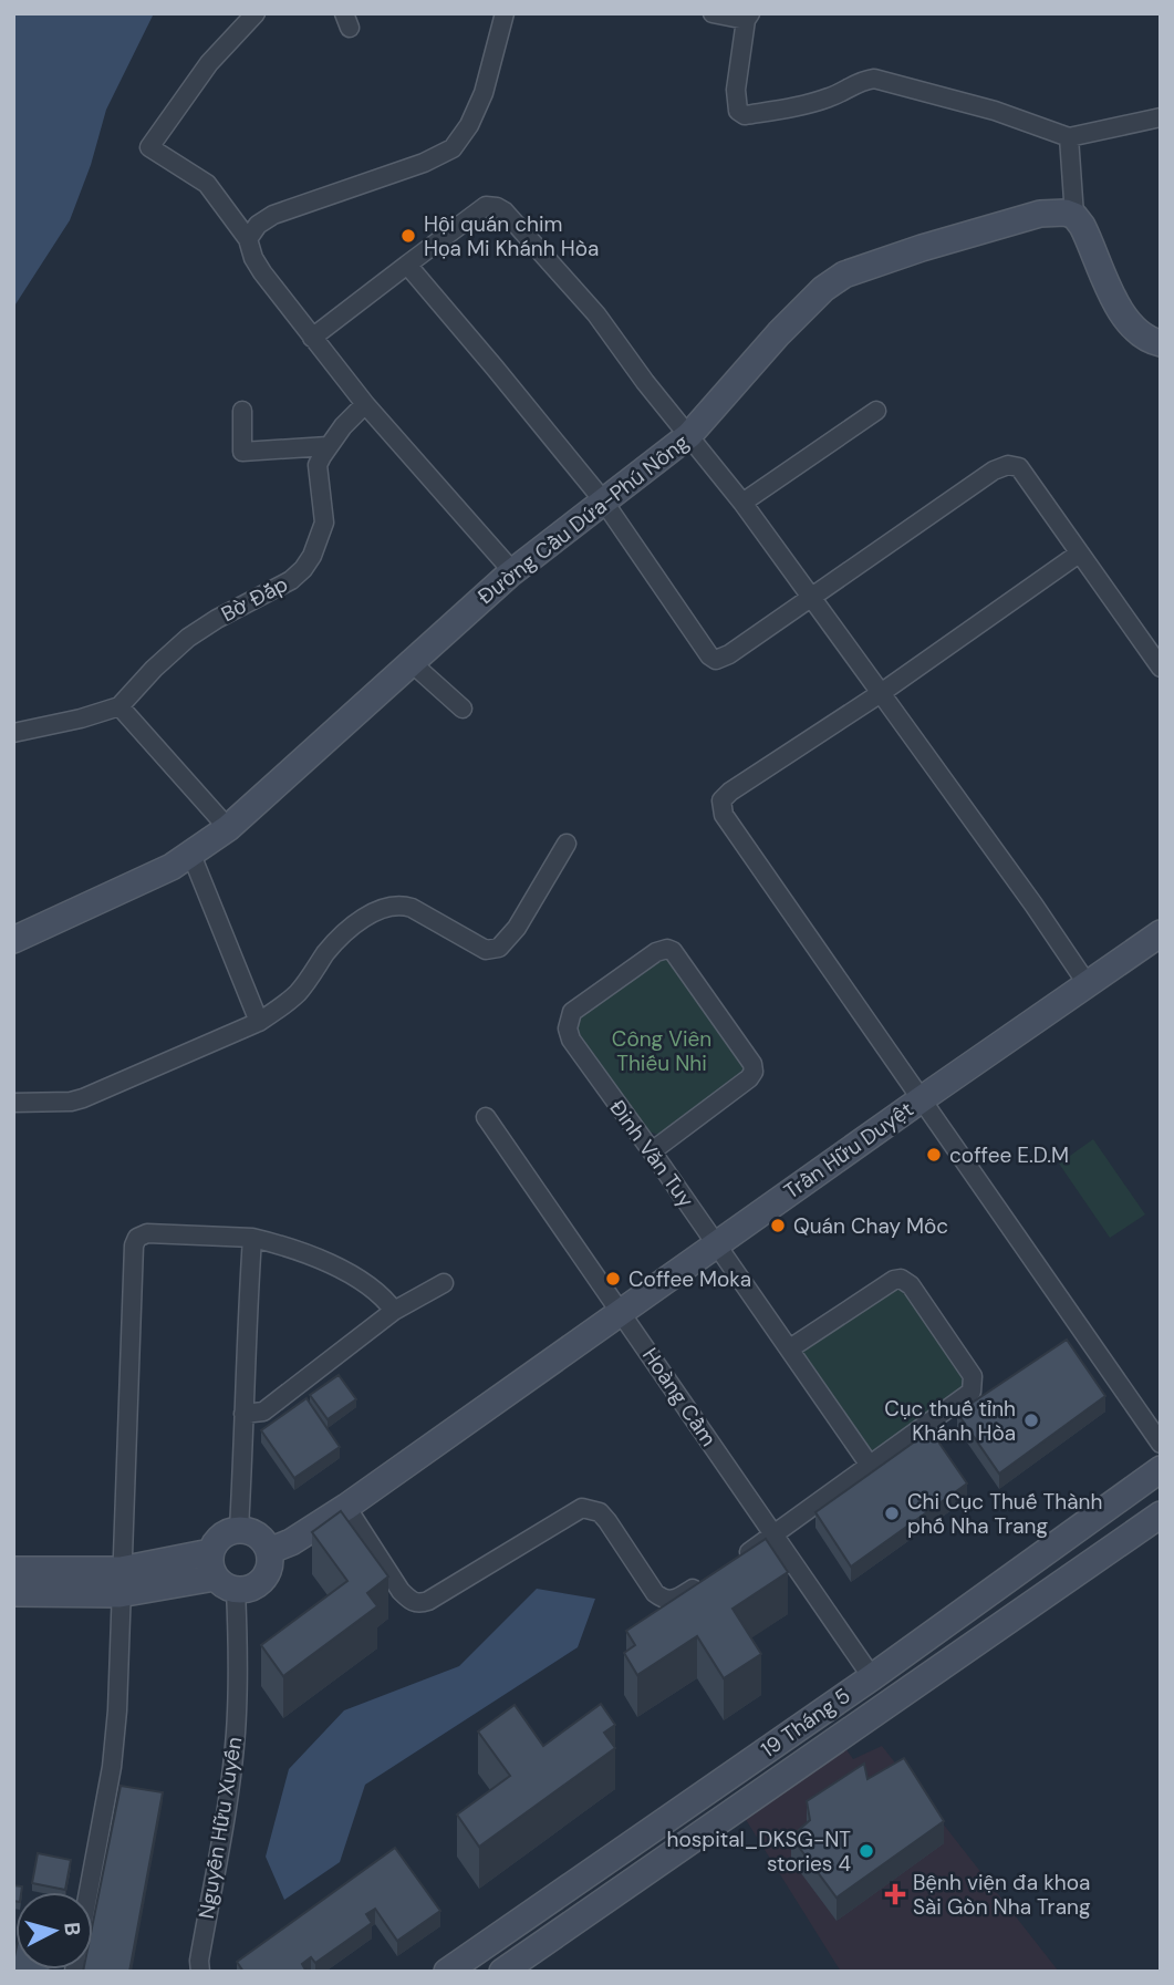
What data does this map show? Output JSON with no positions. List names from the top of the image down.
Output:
{
  "streets": {
    "street": [
      "Đường Cầu Dứa-Phú Nông",
      "Bờ Đắp",
      "Trần Hữu Duyệt",
      "Đinh Văn Tuy",
      "Hoàng Cầm",
      "19 Tháng 5",
      "Nguyễn Hữu Xuyến"
    ]
  },
  "crossings": [
    ["Trần Hữu Duyệt", "Đinh Văn Tuy"],
    ["Trần Hữu Duyệt", "Hoàng Cầm"],
    ["Trần Hữu Duyệt", "Nguyễn Hữu Xuyến"],
    ["Hoàng Cầm", "19 Tháng 5"]
  ],
  "parks": ["Công Viên Thiếu Nhi"],
  "places": {
    "other": [
      "Hội quán chim Họa Mi Khánh Hòa",
      "coffee E.D.M",
      "Quán Chay Môc",
      "Coffee Moka",
      "Cục thuế tỉnh Khánh Hòa",
      "Chi Cục Thuế Thành phố Nha Trang",
      "hospital_DKSG-NT stories 4"
    ],
    "health": ["Bệnh viện đa khoa Sài Gòn Nha Trang"]
  },
  "north": "right"
}
